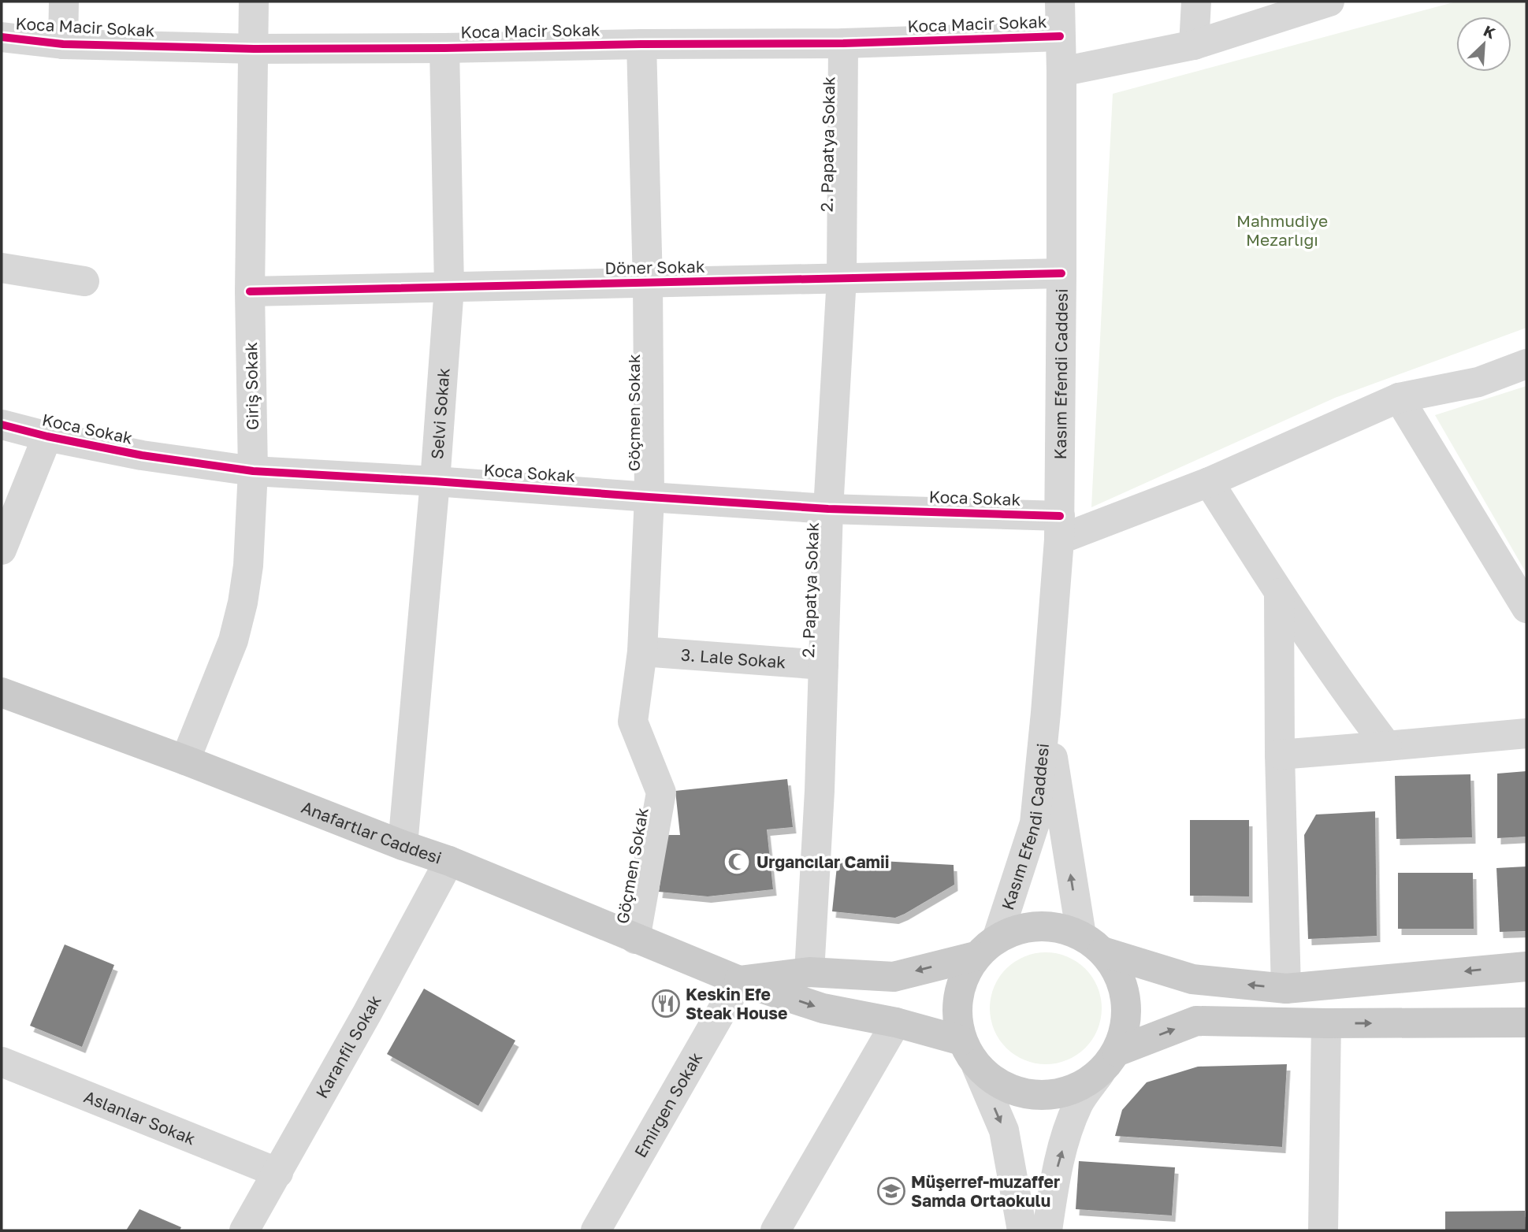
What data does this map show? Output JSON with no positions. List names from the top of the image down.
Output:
{
  "streets": {
    "main road": ["Anafartlar Caddesi"],
    "street": [
      "Koca Macir Sokak",
      "2. Papatya Sokak",
      "Döner Sokak",
      "Kasım Efendi Caddesi",
      "Giriş Sokak",
      "Göçmen Sokak",
      "Selvi Sokak",
      "Koca Sokak",
      "3. Lale Sokak",
      "Karanfil Sokak",
      "Emirgen Sokak",
      "Aslanlar Sokak"
    ]
  },
  "crossings": [
    ["Koca Macir Sokak", "2. Papatya Sokak"],
    ["Koca Macir Sokak", "Kasım Efendi Caddesi"],
    ["Koca Macir Sokak", "Giriş Sokak"],
    ["Koca Macir Sokak", "Göçmen Sokak"],
    ["Koca Macir Sokak", "Selvi Sokak"],
    ["2. Papatya Sokak", "Döner Sokak"],
    ["2. Papatya Sokak", "Koca Sokak"],
    ["2. Papatya Sokak", "3. Lale Sokak"],
    ["Döner Sokak", "Kasım Efendi Caddesi"],
    ["Döner Sokak", "Giriş Sokak"],
    ["Döner Sokak", "Göçmen Sokak"],
    ["Döner Sokak", "Selvi Sokak"],
    ["Kasım Efendi Caddesi", "Koca Sokak"],
    ["Kasım Efendi Caddesi", "Anafartlar Caddesi"],
    ["Giriş Sokak", "Koca Sokak"],
    ["Giriş Sokak", "Anafartlar Caddesi"],
    ["Göçmen Sokak", "Koca Sokak"],
    ["Göçmen Sokak", "3. Lale Sokak"],
    ["Göçmen Sokak", "Anafartlar Caddesi"],
    ["Selvi Sokak", "Koca Sokak"],
    ["Selvi Sokak", "Anafartlar Caddesi"],
    ["Anafartlar Caddesi", "Karanfil Sokak"],
    ["Anafartlar Caddesi", "Emirgen Sokak"],
    ["Karanfil Sokak", "Aslanlar Sokak"]
  ],
  "parks": ["Mahmudiye Mezarlığı"],
  "places": {
    "mosque": ["Urgancılar Camii"],
    "restaurant": ["Keskin Efe Steak House"],
    "school or university": ["Müşerref-muzaffer Samda Ortaokulu"]
  },
  "north": "top right"
}
